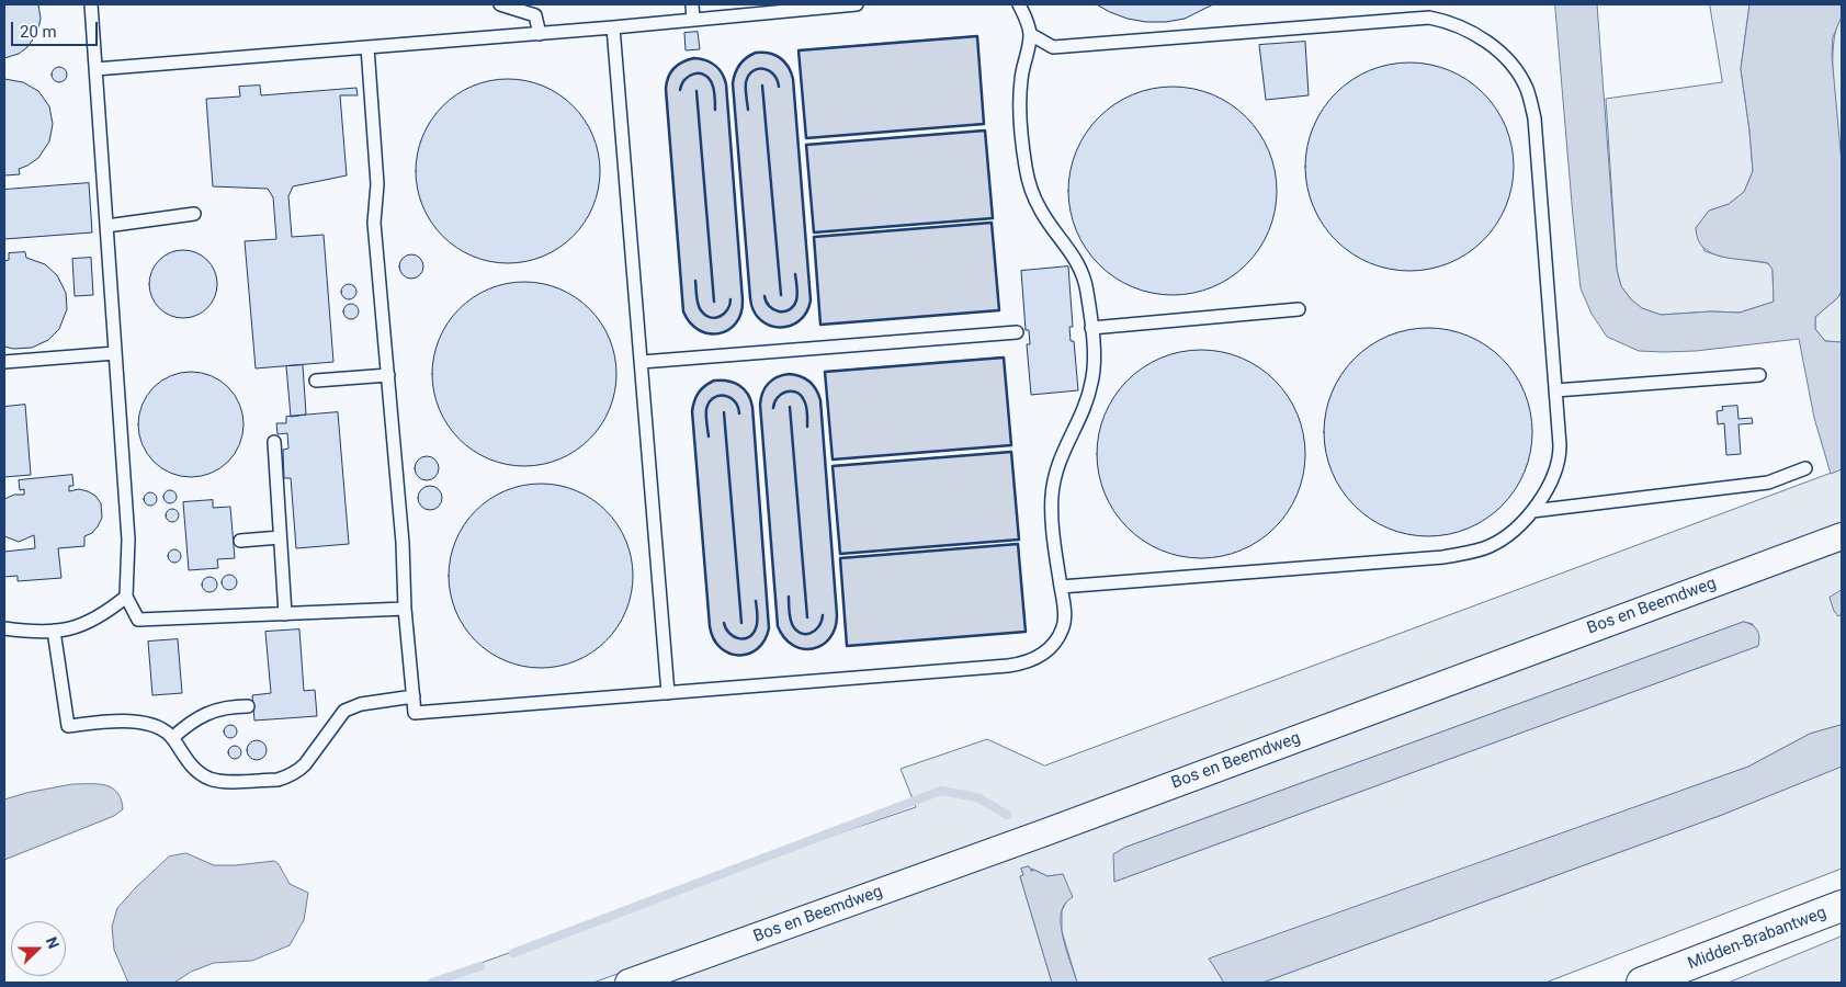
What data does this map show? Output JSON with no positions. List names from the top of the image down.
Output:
{
  "streets": {
    "highway": ["Midden-Brabantweg"],
    "street": ["Bos en Beemdweg"]
  },
  "scale_bar": "20 m",
  "north": "right"
}
